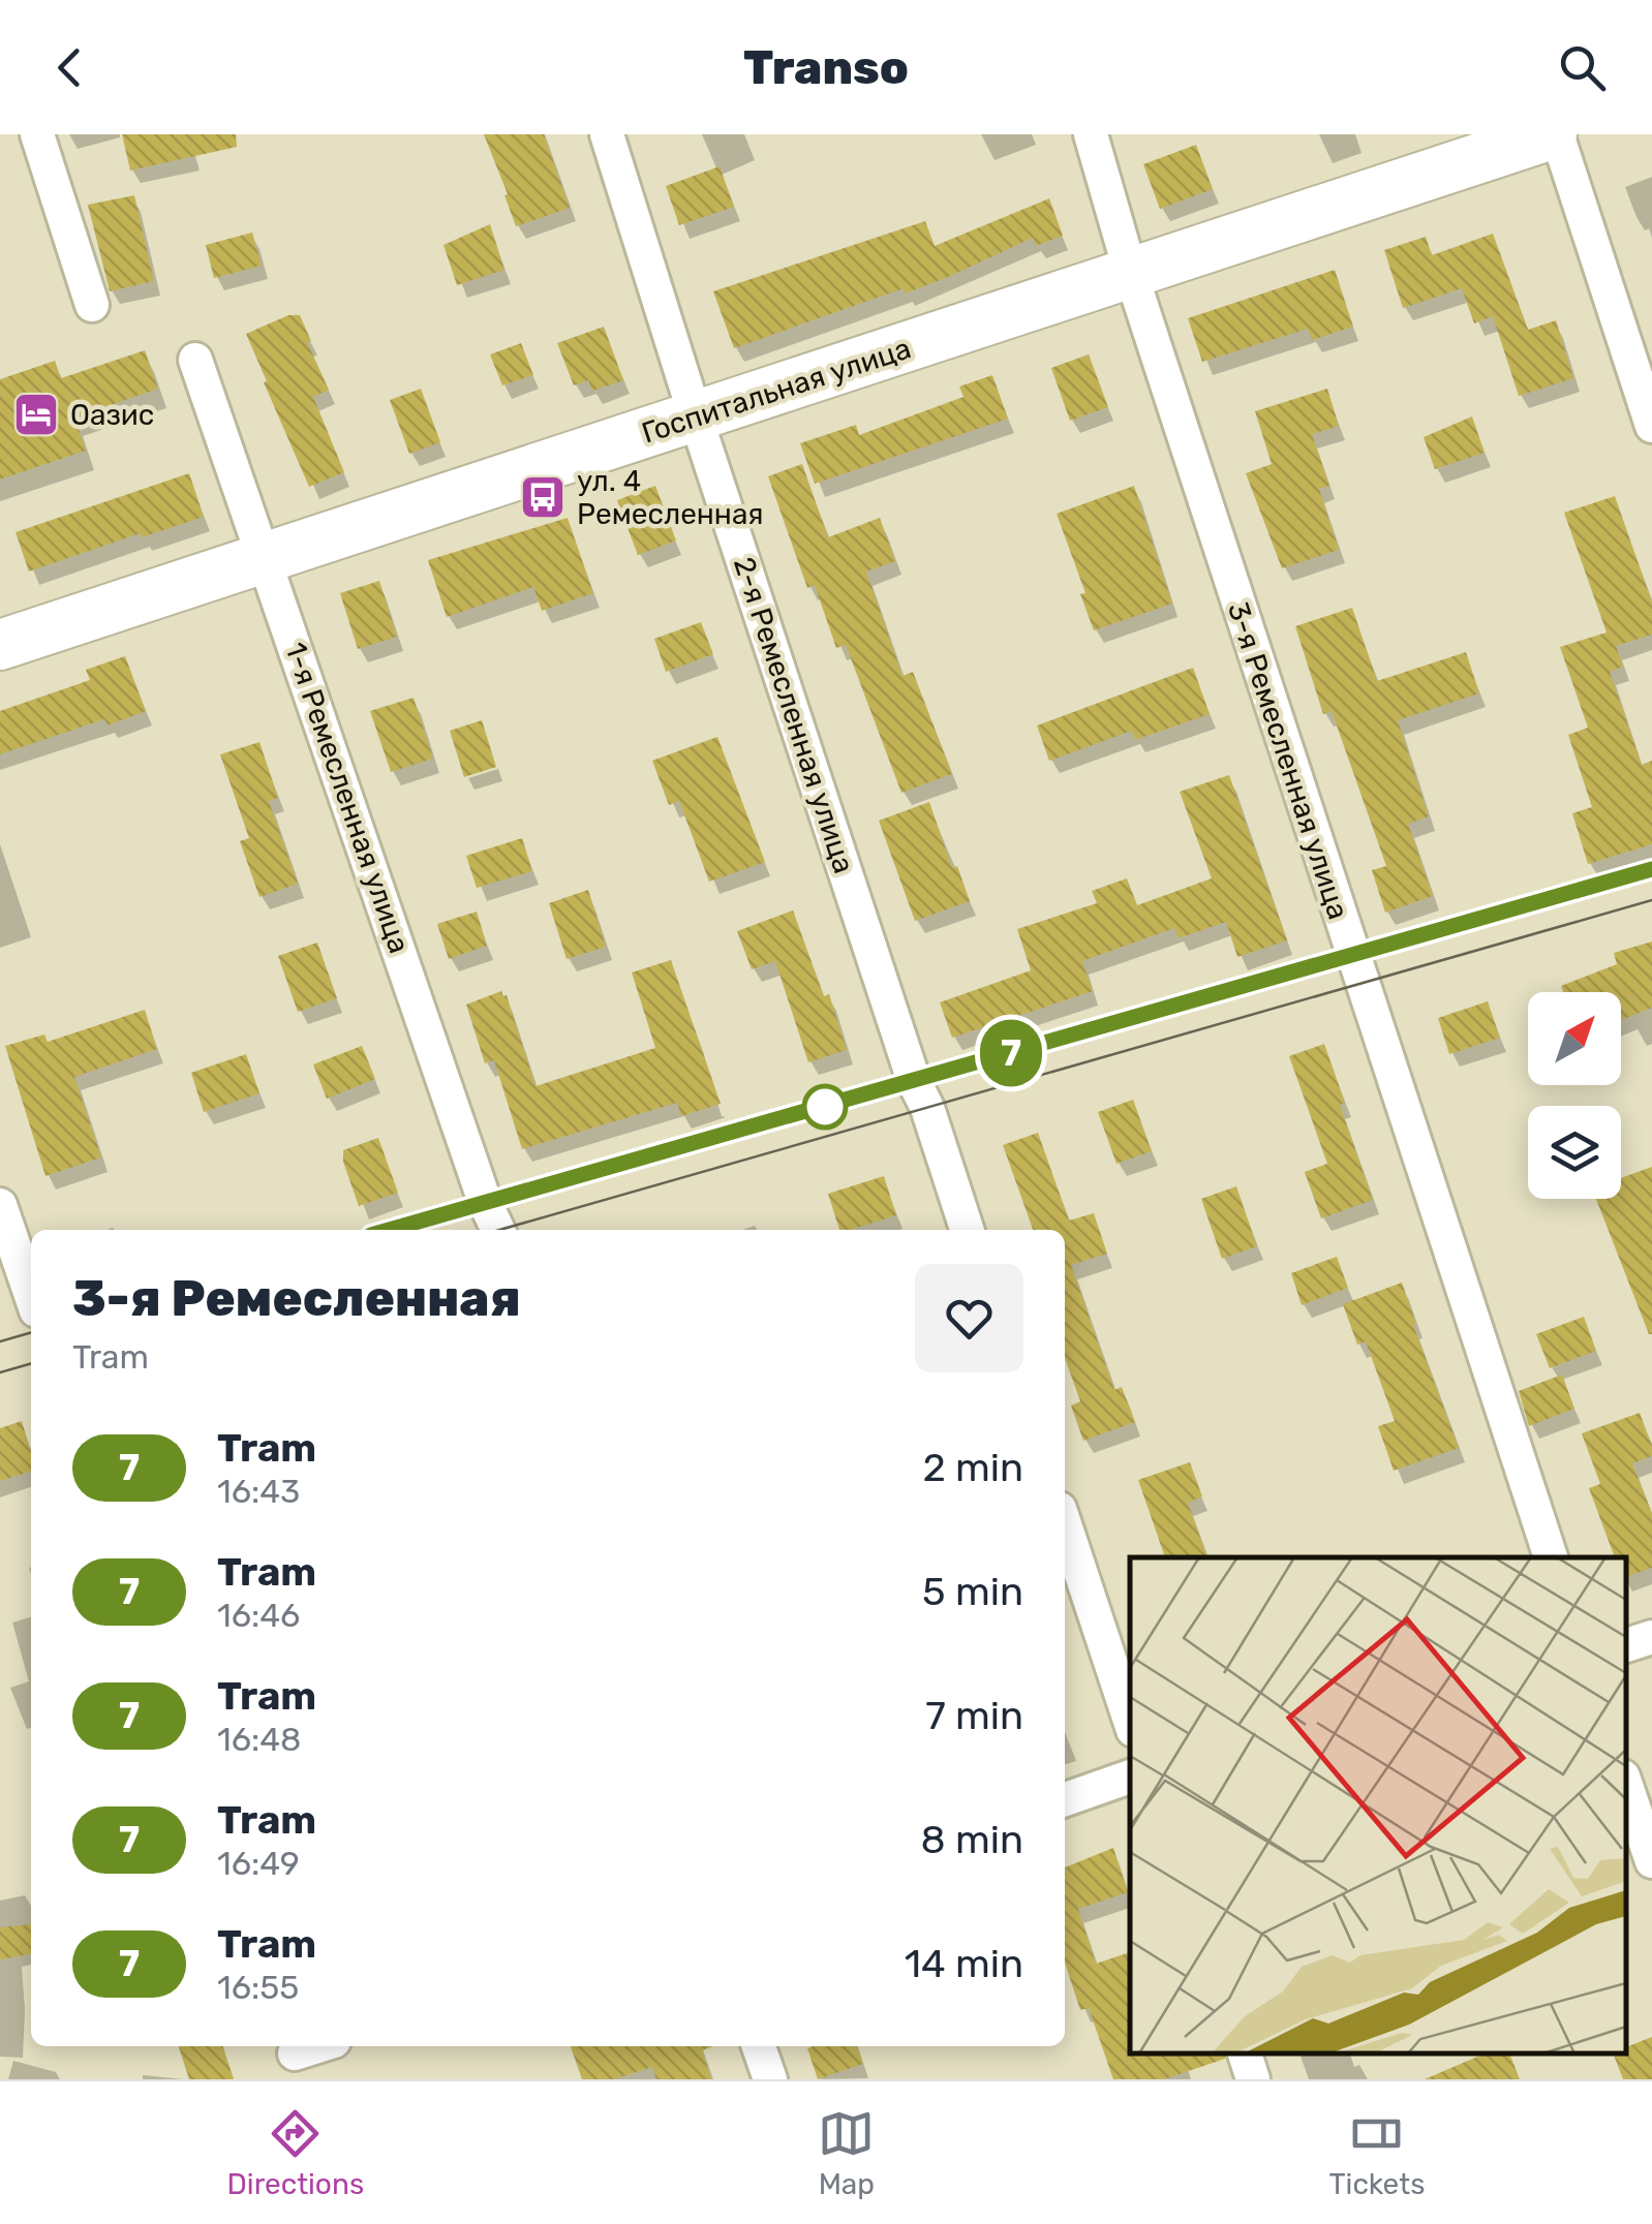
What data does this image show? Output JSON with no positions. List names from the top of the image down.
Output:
{
  "streets": {
    "main road": ["Госпитальная улица"],
    "street": ["2-я Ремесленная улица", "3-я Ремесленная улица", "1-я Ремесленная улица"]
  },
  "crossings": [
    ["Госпитальная улица", "2-я Ремесленная улица"],
    ["Госпитальная улица", "3-я Ремесленная улица"],
    ["Госпитальная улица", "1-я Ремесленная улица"]
  ],
  "places": {
    "hotel": ["Оазис"],
    "bus stop": ["ул. 4 Ремесленная"]
  },
  "lines": ["tram line 7"],
  "north": "top right",
  "page": {
    "header": "Transo",
    "on_map": "7",
    "heading": ["3-я Ремесленная", "Tram"],
    "list": [
      {
        "mark": "7",
        "name": "Tram",
        "note": "16:43",
        "value": "2 min"
      },
      {
        "mark": "7",
        "name": "Tram",
        "note": "16:46",
        "value": "5 min"
      },
      {
        "mark": "7",
        "name": "Tram",
        "note": "16:48",
        "value": "7 min"
      },
      {
        "mark": "7",
        "name": "Tram",
        "note": "16:49",
        "value": "8 min"
      },
      {
        "mark": "7",
        "name": "Tram",
        "note": "16:55",
        "value": "14 min"
      }
    ],
    "tabs": ["Directions", "Map", "Tickets"]
  }
}
